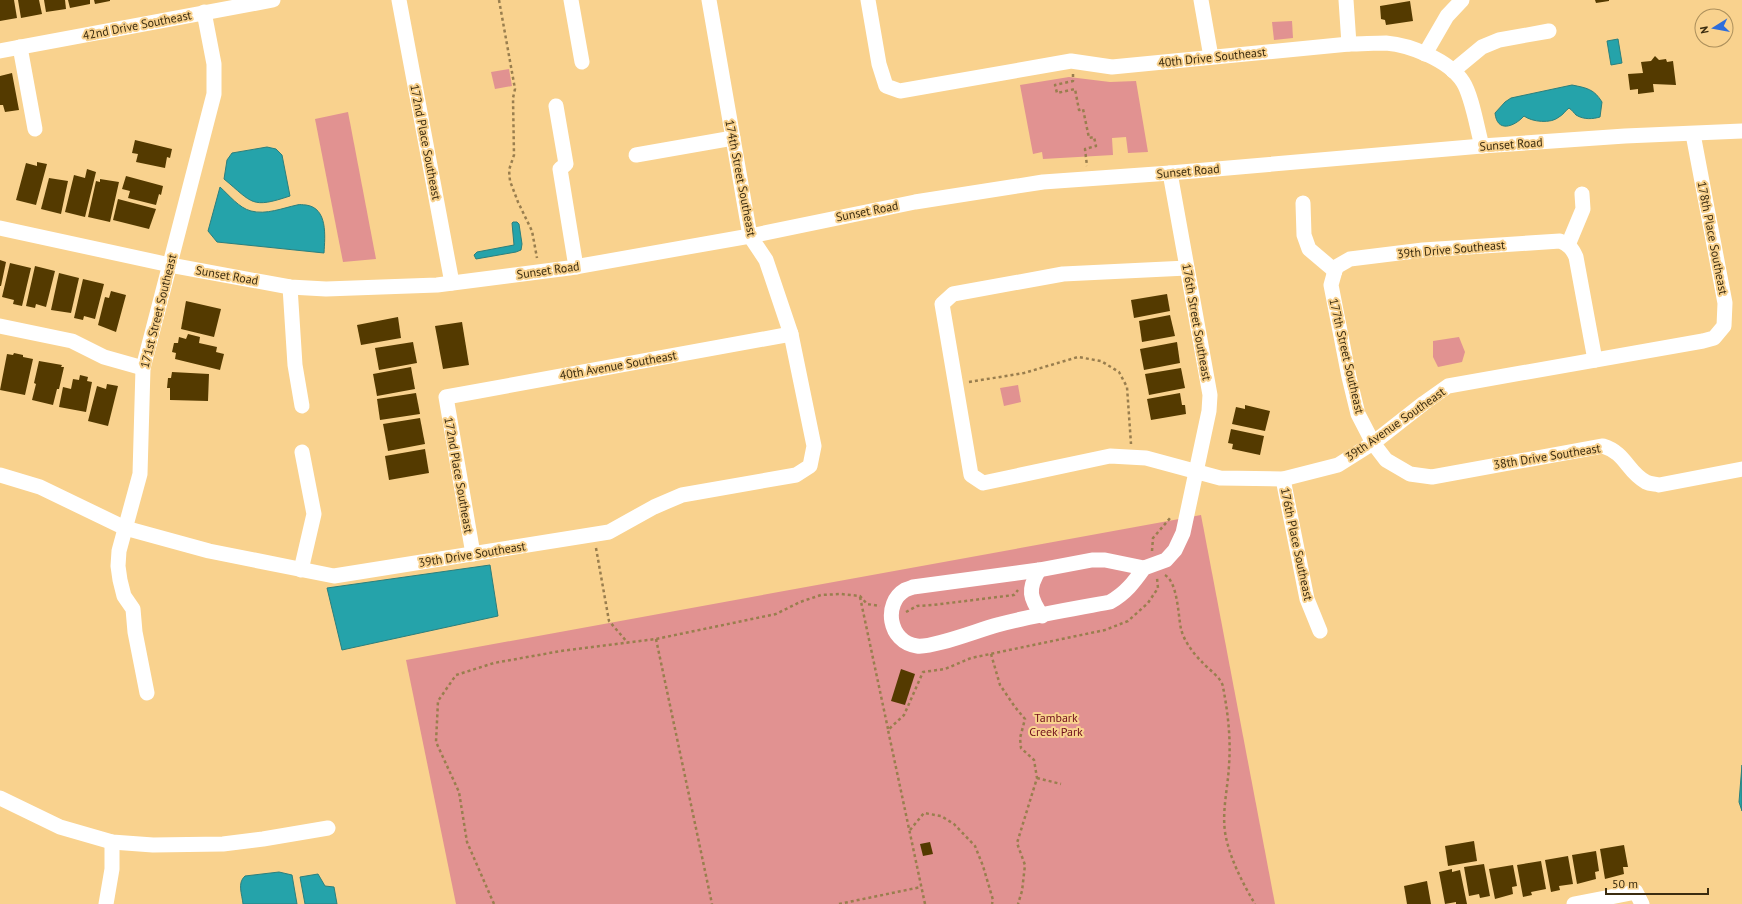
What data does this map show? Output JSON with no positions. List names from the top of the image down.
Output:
{
  "streets": {
    "street": [
      "42nd Drive Southeast",
      "40th Drive Southeast",
      "172nd Place Southeast",
      "Sunset Road",
      "174th Street Southeast",
      "178th Place Southeast",
      "39th Drive Southeast",
      "171st Street Southeast",
      "176th Street Southeast",
      "177th Street Southeast",
      "40th Avenue Southeast",
      "39th Avenue Southeast",
      "38th Drive Southeast",
      "176th Place Southeast"
    ]
  },
  "crossings": [
    ["42nd Drive Southeast", "171st Street Southeast"],
    ["40th Drive Southeast", "Sunset Road"],
    ["172nd Place Southeast", "Sunset Road"],
    ["172nd Place Southeast", "39th Drive Southeast"],
    ["172nd Place Southeast", "40th Avenue Southeast"],
    ["Sunset Road", "174th Street Southeast"],
    ["Sunset Road", "178th Place Southeast"],
    ["Sunset Road", "171st Street Southeast"],
    ["Sunset Road", "176th Street Southeast"],
    ["174th Street Southeast", "39th Drive Southeast"],
    ["174th Street Southeast", "40th Avenue Southeast"],
    ["178th Place Southeast", "39th Avenue Southeast"],
    ["39th Drive Southeast", "171st Street Southeast"],
    ["39th Drive Southeast", "177th Street Southeast"],
    ["176th Street Southeast", "39th Avenue Southeast"],
    ["177th Street Southeast", "39th Avenue Southeast"],
    ["177th Street Southeast", "38th Drive Southeast"],
    ["39th Avenue Southeast", "38th Drive Southeast"],
    ["39th Avenue Southeast", "176th Place Southeast"]
  ],
  "parks": ["Tambark Creek Park"],
  "scale_bar": "50 m",
  "north": "left"
}
